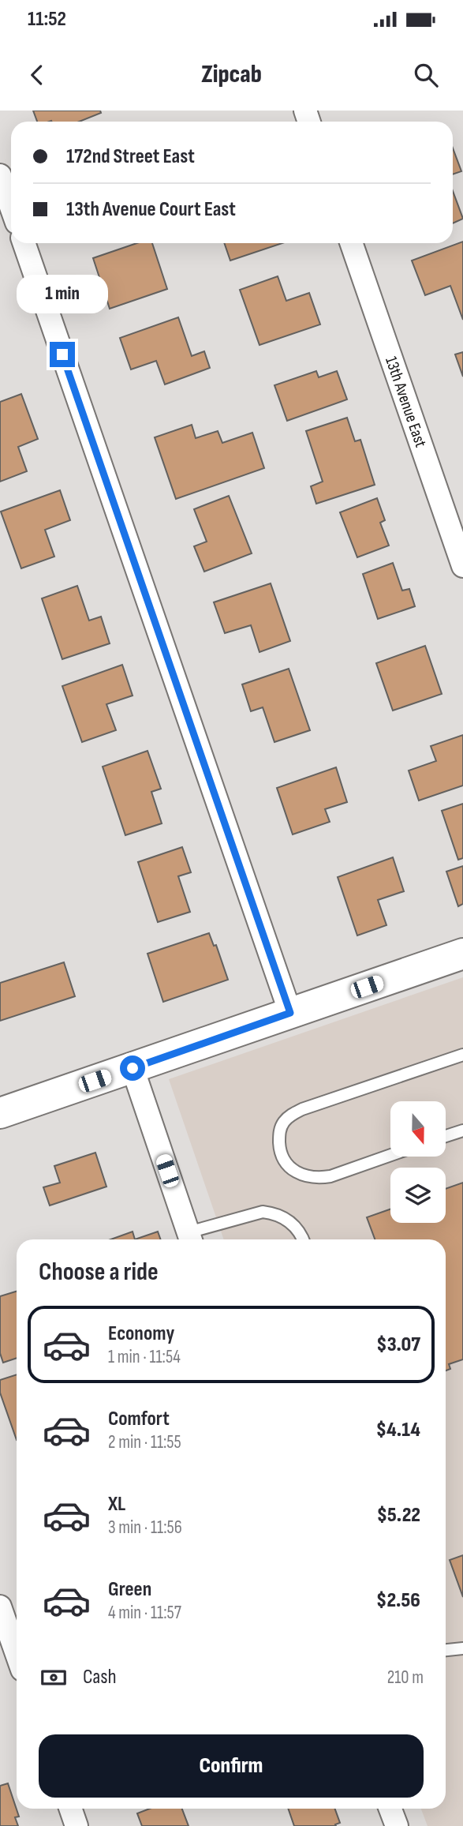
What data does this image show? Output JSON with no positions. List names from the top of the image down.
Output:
{
  "streets": {
    "street": ["13th Avenue East"]
  },
  "north": "bottom",
  "page": {
    "status": "11:52",
    "header": "Zipcab",
    "banner": ["172nd Street East", "13th Avenue Court East"],
    "bubble": "1 min",
    "heading": "Choose a ride",
    "list": [
      {
        "name": "Economy",
        "note": "1 min · 11:54",
        "value": "$3.07"
      },
      {
        "name": "Comfort",
        "note": "2 min · 11:55",
        "value": "$4.14"
      },
      {
        "name": "XL",
        "note": "3 min · 11:56",
        "value": "$5.22"
      },
      {
        "name": "Green",
        "note": "4 min · 11:57",
        "value": "$2.56"
      }
    ],
    "pay": ["Cash", "210 m"],
    "buttons": "Confirm"
  }
}
